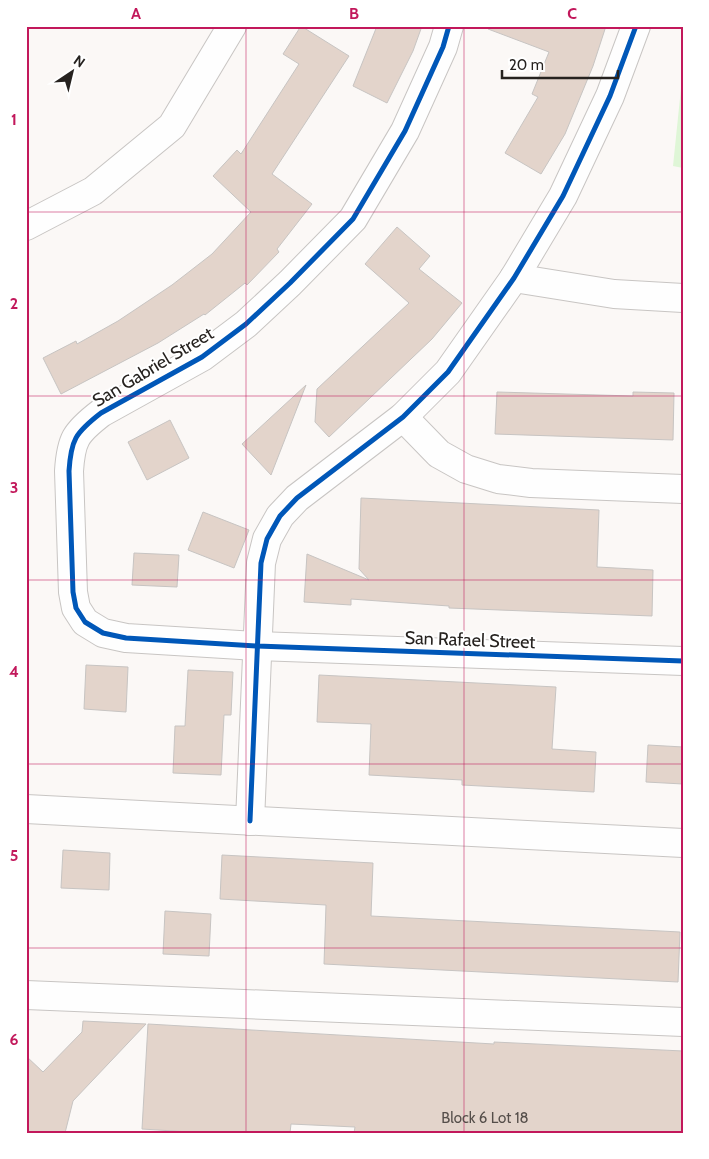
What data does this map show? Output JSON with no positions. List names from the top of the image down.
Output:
{
  "streets": {
    "street": ["San Gabriel Street", "San Rafael Street"]
  },
  "crossings": [
    ["San Gabriel Street", "San Rafael Street"]
  ],
  "house_numbers": ["Block 6 Lot 18"],
  "scale_bar": "20 m",
  "north": "top right",
  "grid": {
    "columns": ["A", "B", "C"],
    "rows": [
      "1",
      "2",
      "3",
      "4",
      "5",
      "6"
    ]
  }
}
